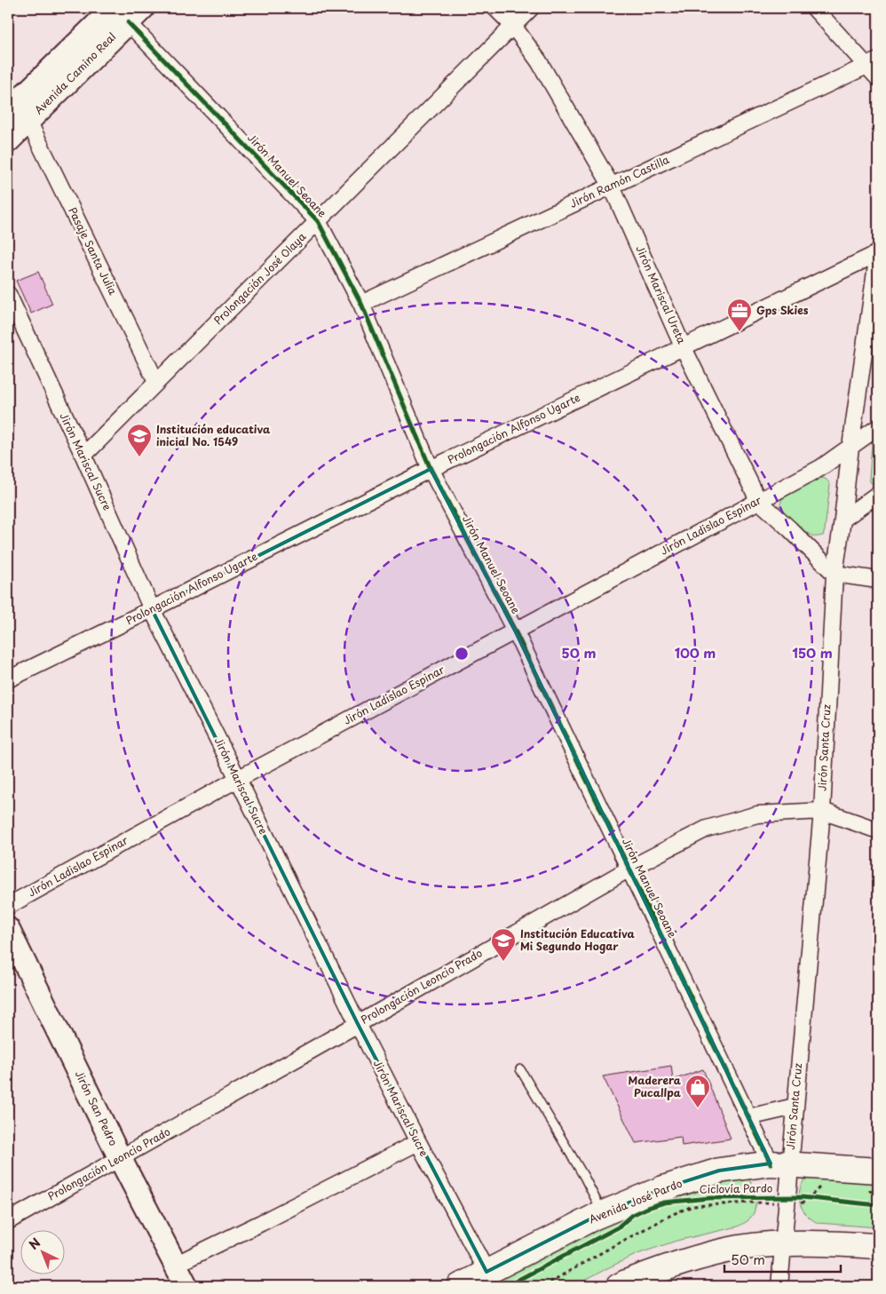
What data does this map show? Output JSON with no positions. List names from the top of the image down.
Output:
{
  "streets": {
    "main road": ["Avenida Camino Real", "Jirón San Pedro", "Avenida José Pardo"],
    "street": [
      "Jirón Manuel Seoane",
      "Jirón Ramón Castilla",
      "Pasaje Santa Julia",
      "Prolongación José Olaya",
      "Jirón Mariscal Ureta",
      "Prolongación Alfonso Ugarte",
      "Jirón Mariscal Sucre",
      "Jirón Ladislao Espinar",
      "Jirón Santa Cruz",
      "Prolongación Leoncio Prado"
    ],
    "cycle path": ["Ciclovía Pardo"]
  },
  "crossings": [
    ["Avenida Camino Real", "Jirón Manuel Seoane"],
    ["Avenida Camino Real", "Pasaje Santa Julia"],
    ["Jirón Manuel Seoane", "Jirón Ramón Castilla"],
    ["Jirón Manuel Seoane", "Prolongación José Olaya"],
    ["Jirón Manuel Seoane", "Prolongación Alfonso Ugarte"],
    ["Jirón Manuel Seoane", "Jirón Ladislao Espinar"],
    ["Jirón Manuel Seoane", "Jirón Santa Cruz"],
    ["Jirón Manuel Seoane", "Prolongación Leoncio Prado"],
    ["Jirón Manuel Seoane", "Avenida José Pardo"],
    ["Jirón Ramón Castilla", "Jirón Mariscal Ureta"],
    ["Pasaje Santa Julia", "Prolongación José Olaya"],
    ["Prolongación José Olaya", "Jirón Mariscal Ureta"],
    ["Prolongación José Olaya", "Jirón Mariscal Sucre"],
    ["Jirón Mariscal Ureta", "Prolongación Alfonso Ugarte"],
    ["Jirón Mariscal Ureta", "Jirón Ladislao Espinar"],
    ["Jirón Mariscal Ureta", "Jirón Santa Cruz"],
    ["Prolongación Alfonso Ugarte", "Jirón Mariscal Sucre"],
    ["Prolongación Alfonso Ugarte", "Jirón Santa Cruz"],
    ["Jirón Mariscal Sucre", "Jirón Ladislao Espinar"],
    ["Jirón Mariscal Sucre", "Prolongación Leoncio Prado"],
    ["Jirón Mariscal Sucre", "Avenida José Pardo"],
    ["Jirón Ladislao Espinar", "Jirón Santa Cruz"],
    ["Jirón Santa Cruz", "Prolongación Leoncio Prado"],
    ["Jirón Santa Cruz", "Ciclovía Pardo"],
    ["Jirón Santa Cruz", "Avenida José Pardo"],
    ["Prolongación Leoncio Prado", "Jirón San Pedro"]
  ],
  "places": {
    "office": ["Gps Skies"],
    "school or university": ["Institución educativa inicial No. 1549", "Institución Educativa Mi Segundo Hogar"],
    "shop": ["Maderera Pucallpa"]
  },
  "scale_bar": "50 m",
  "north": "top left",
  "rings": ["50 m", "100 m", "150 m"]
}
